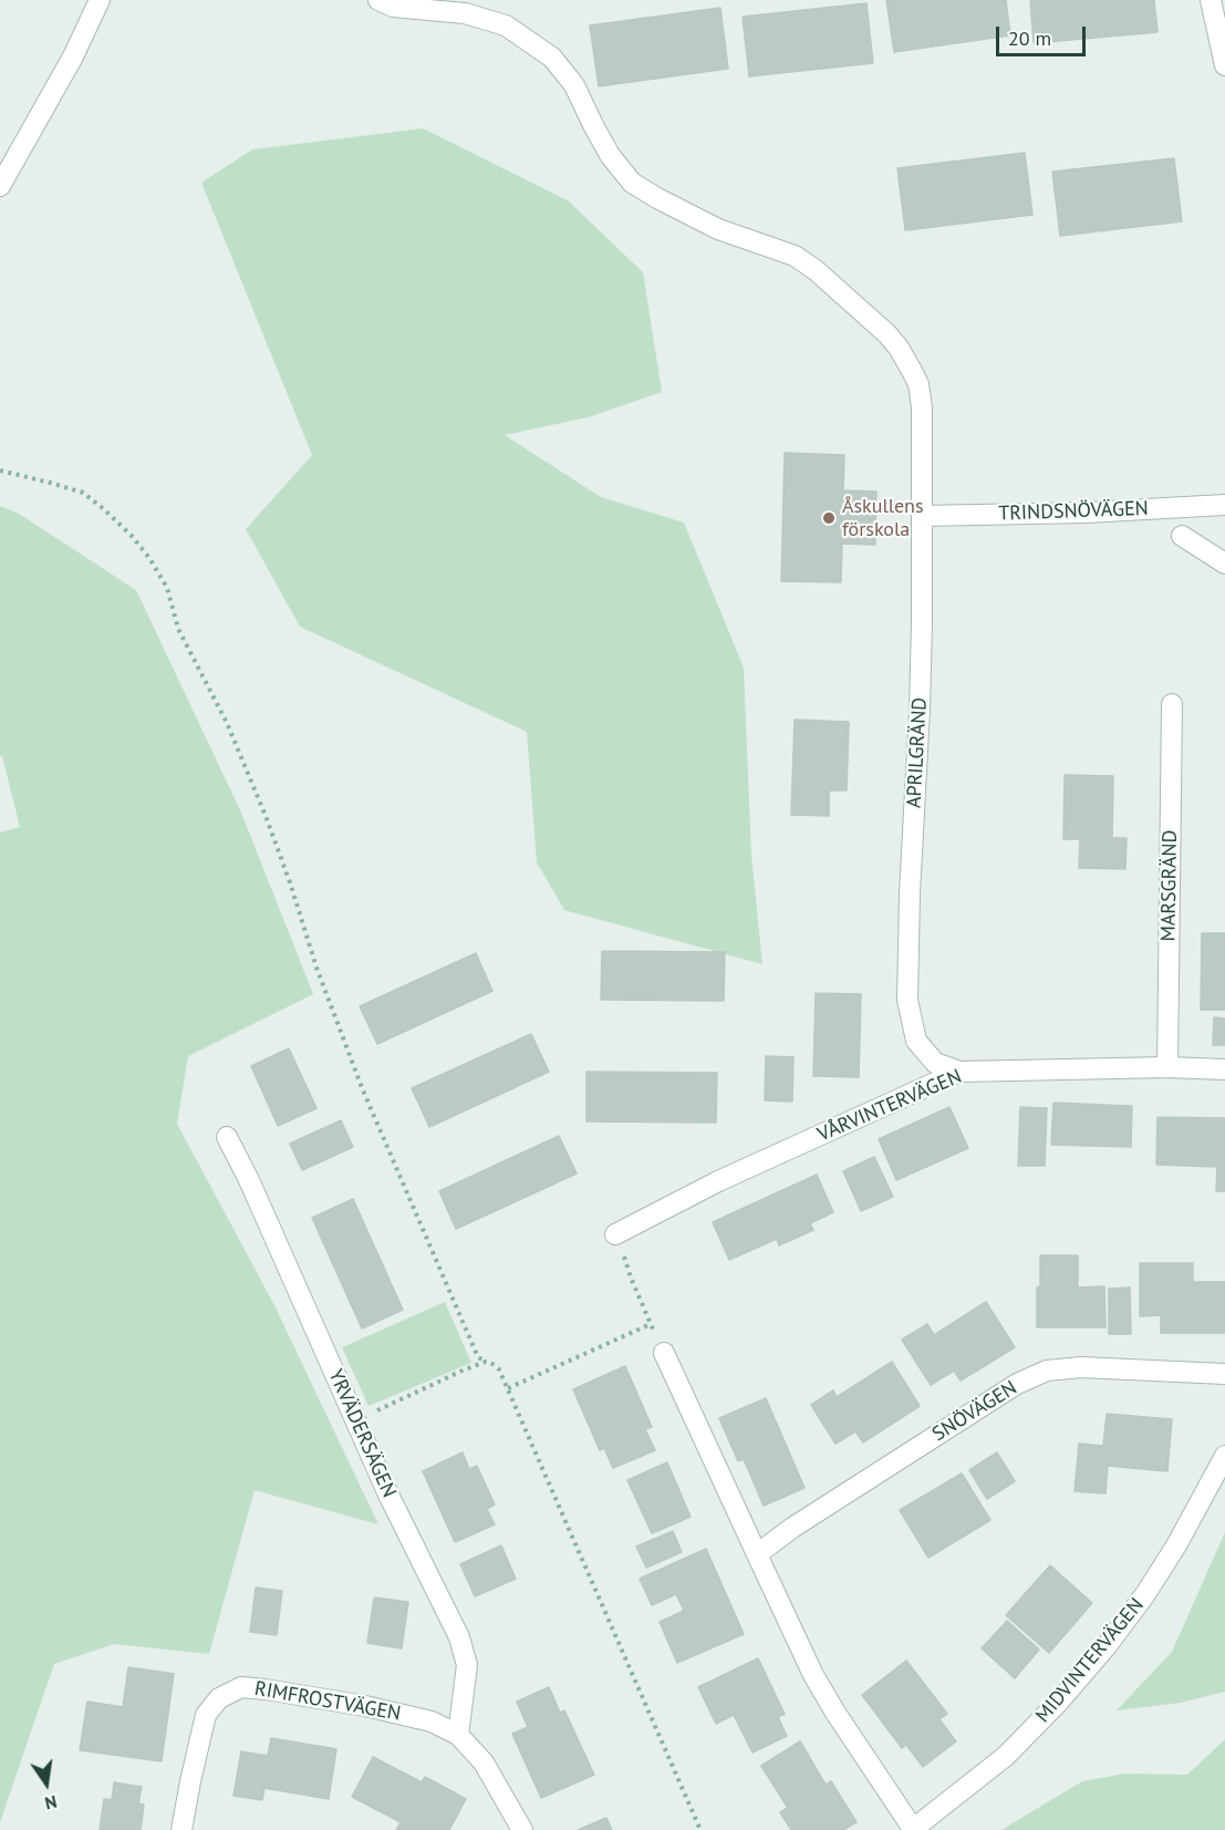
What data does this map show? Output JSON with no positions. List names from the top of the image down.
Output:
{
  "streets": {
    "street": [
      "TRINDSNÖVÄGEN",
      "APRILGRÄND",
      "MARSGRÄND",
      "VÅRVINTERVÄGEN",
      "SNÖVÄGEN",
      "YRVÄDERSÄGEN",
      "MIDVINTERVÄGEN",
      "RIMFROSTVÄGEN"
    ]
  },
  "crossings": [
    ["TRINDSNÖVÄGEN", "APRILGRÄND"],
    ["APRILGRÄND", "VÅRVINTERVÄGEN"],
    ["MARSGRÄND", "VÅRVINTERVÄGEN"],
    ["YRVÄDERSÄGEN", "RIMFROSTVÄGEN"]
  ],
  "places": ["Åskullens förskola"],
  "scale_bar": "20 m",
  "north": "bottom"
}
